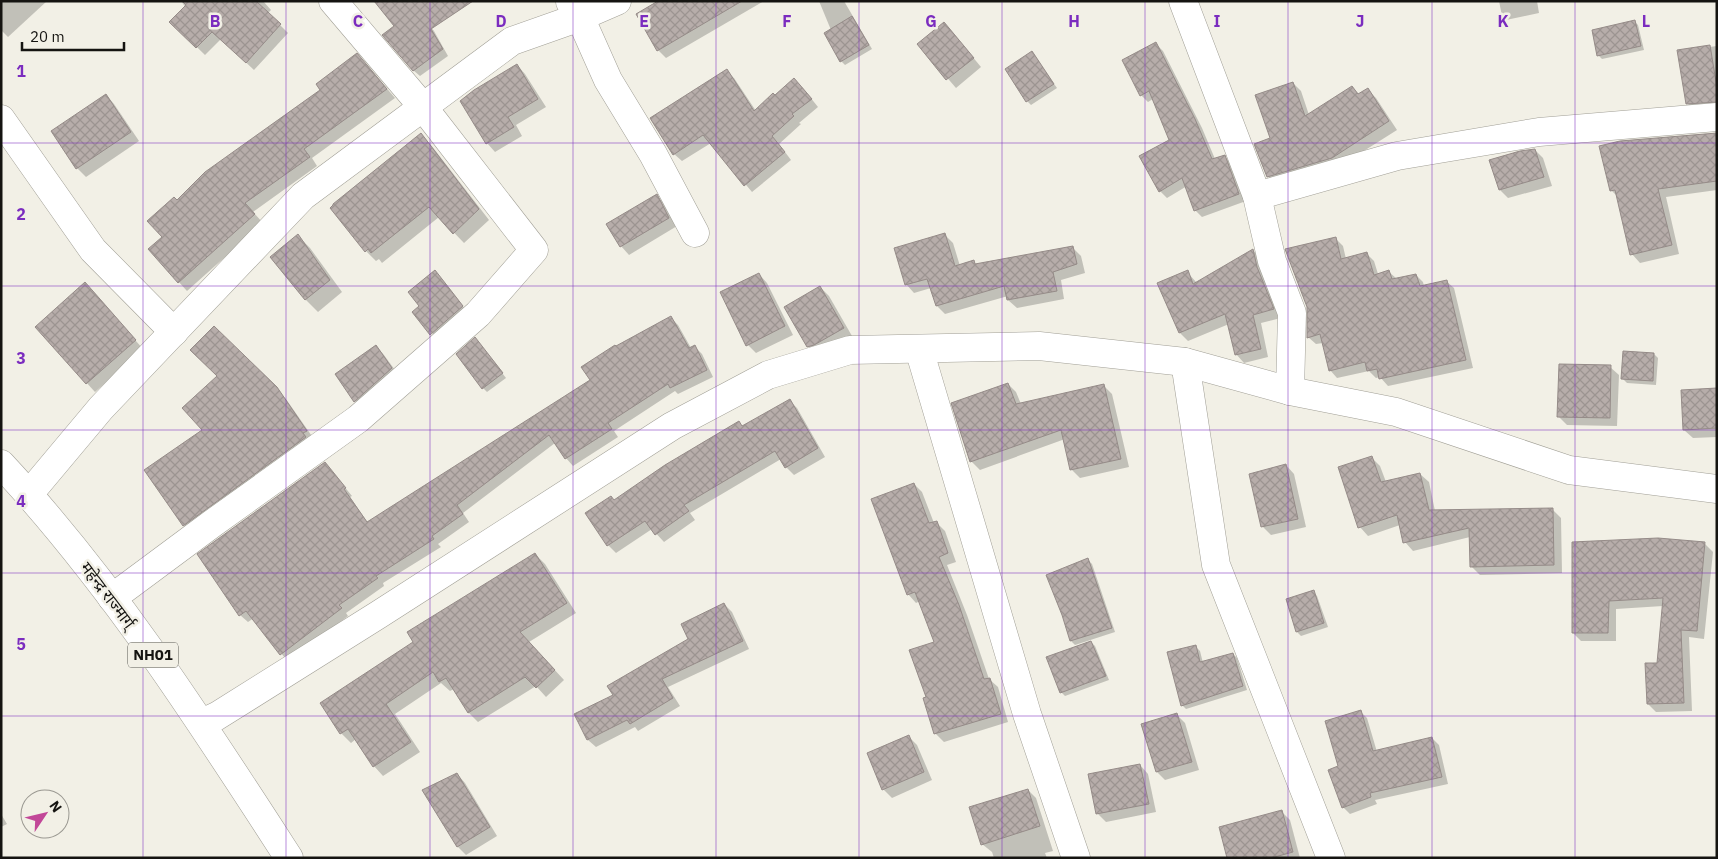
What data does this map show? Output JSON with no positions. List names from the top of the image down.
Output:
{
  "streets": {
    "main road": ["महेन्द्र राज्मार्ग्", "NH01"]
  },
  "scale_bar": "20 m",
  "north": "top right",
  "grid": {
    "columns": [
      "B",
      "C",
      "D",
      "E",
      "F",
      "G",
      "H",
      "I",
      "J",
      "K",
      "L"
    ],
    "rows": [
      "1",
      "2",
      "3",
      "4",
      "5"
    ]
  }
}
